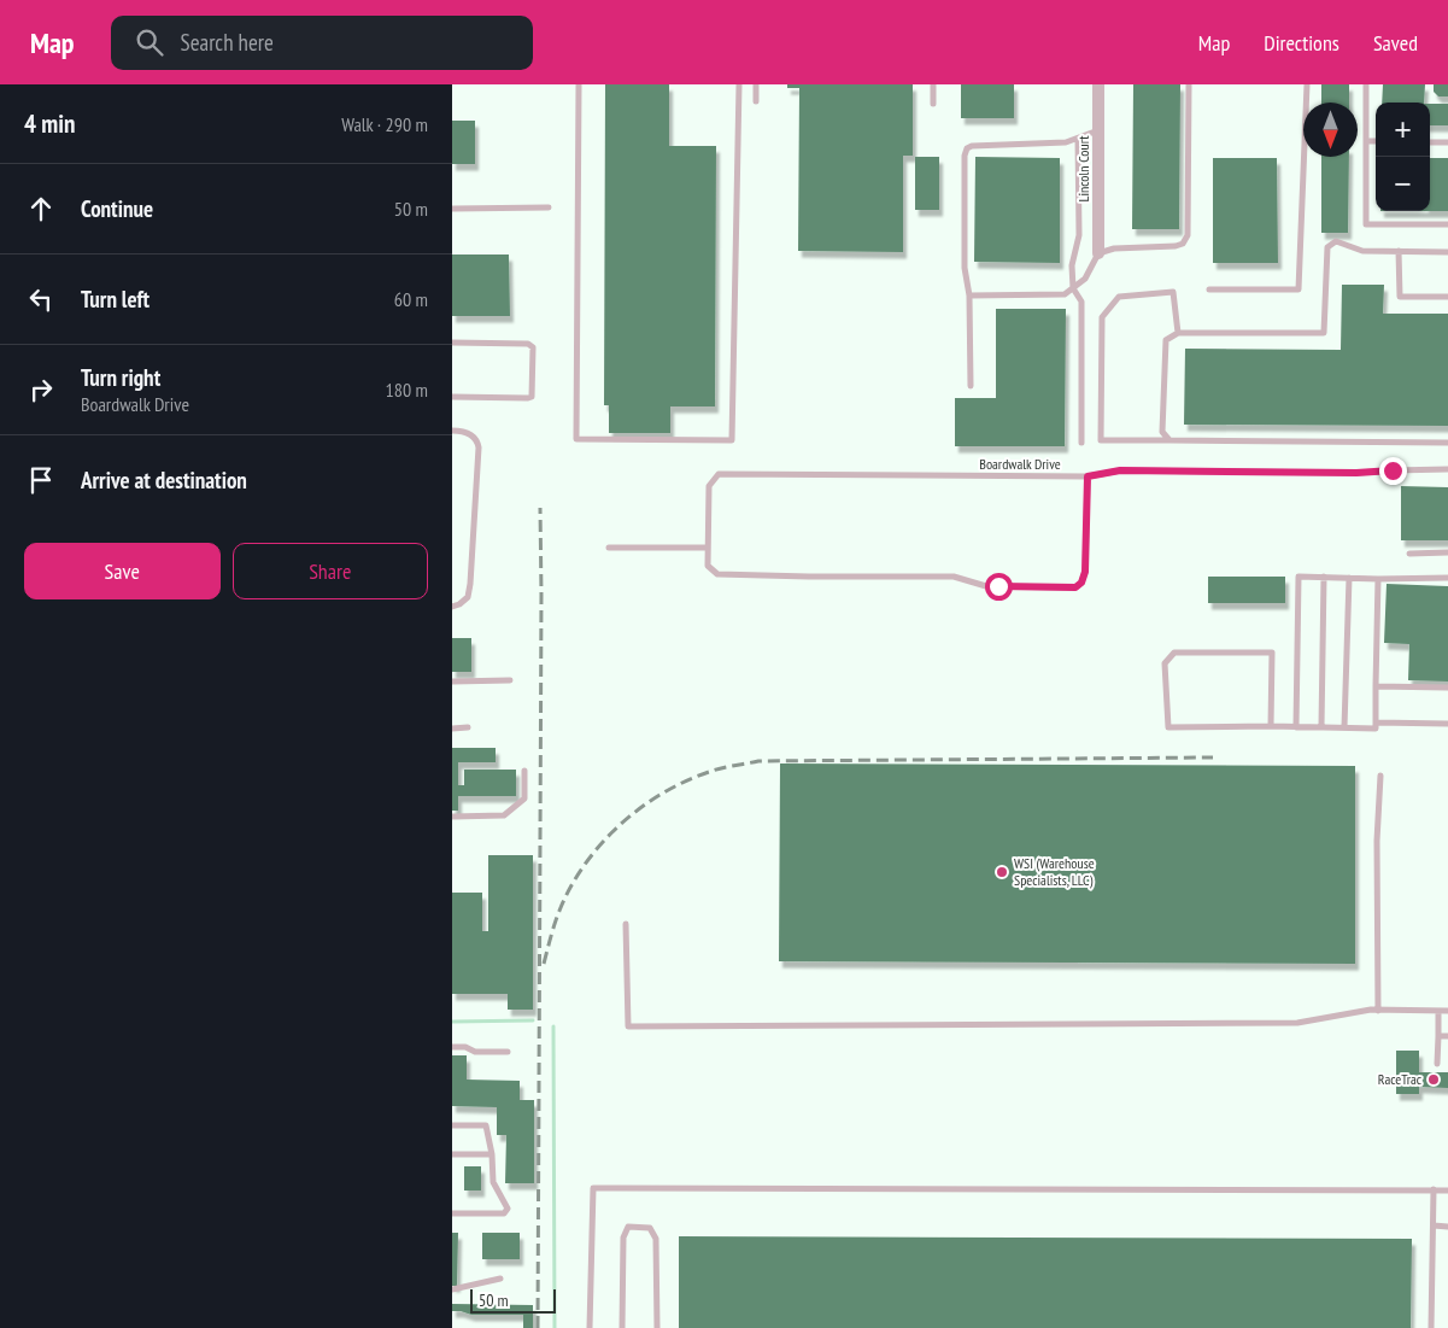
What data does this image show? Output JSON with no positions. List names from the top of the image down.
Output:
{
  "streets": {
    "street": ["Lincoln Court"],
    "lane": ["Boardwalk Drive"]
  },
  "places": ["WSI (Warehouse Specialists, LLC)", "RaceTrac"],
  "scale_bar": "50 m",
  "north": "bottom",
  "page": {
    "header": "Map",
    "search": "Search here",
    "nav": ["Map", "Directions", "Saved"],
    "heading": ["4 min", "Walk · 290 m"],
    "map_buttons": ["+", "−"],
    "list": [
      ["Continue", "50 m"],
      ["Turn left", "60 m"],
      ["Turn right", "Boardwalk Drive", "180 m"],
      "Arrive at destination"
    ],
    "buttons": ["Save", "Share"],
    "scale": "50 m"
  }
}
